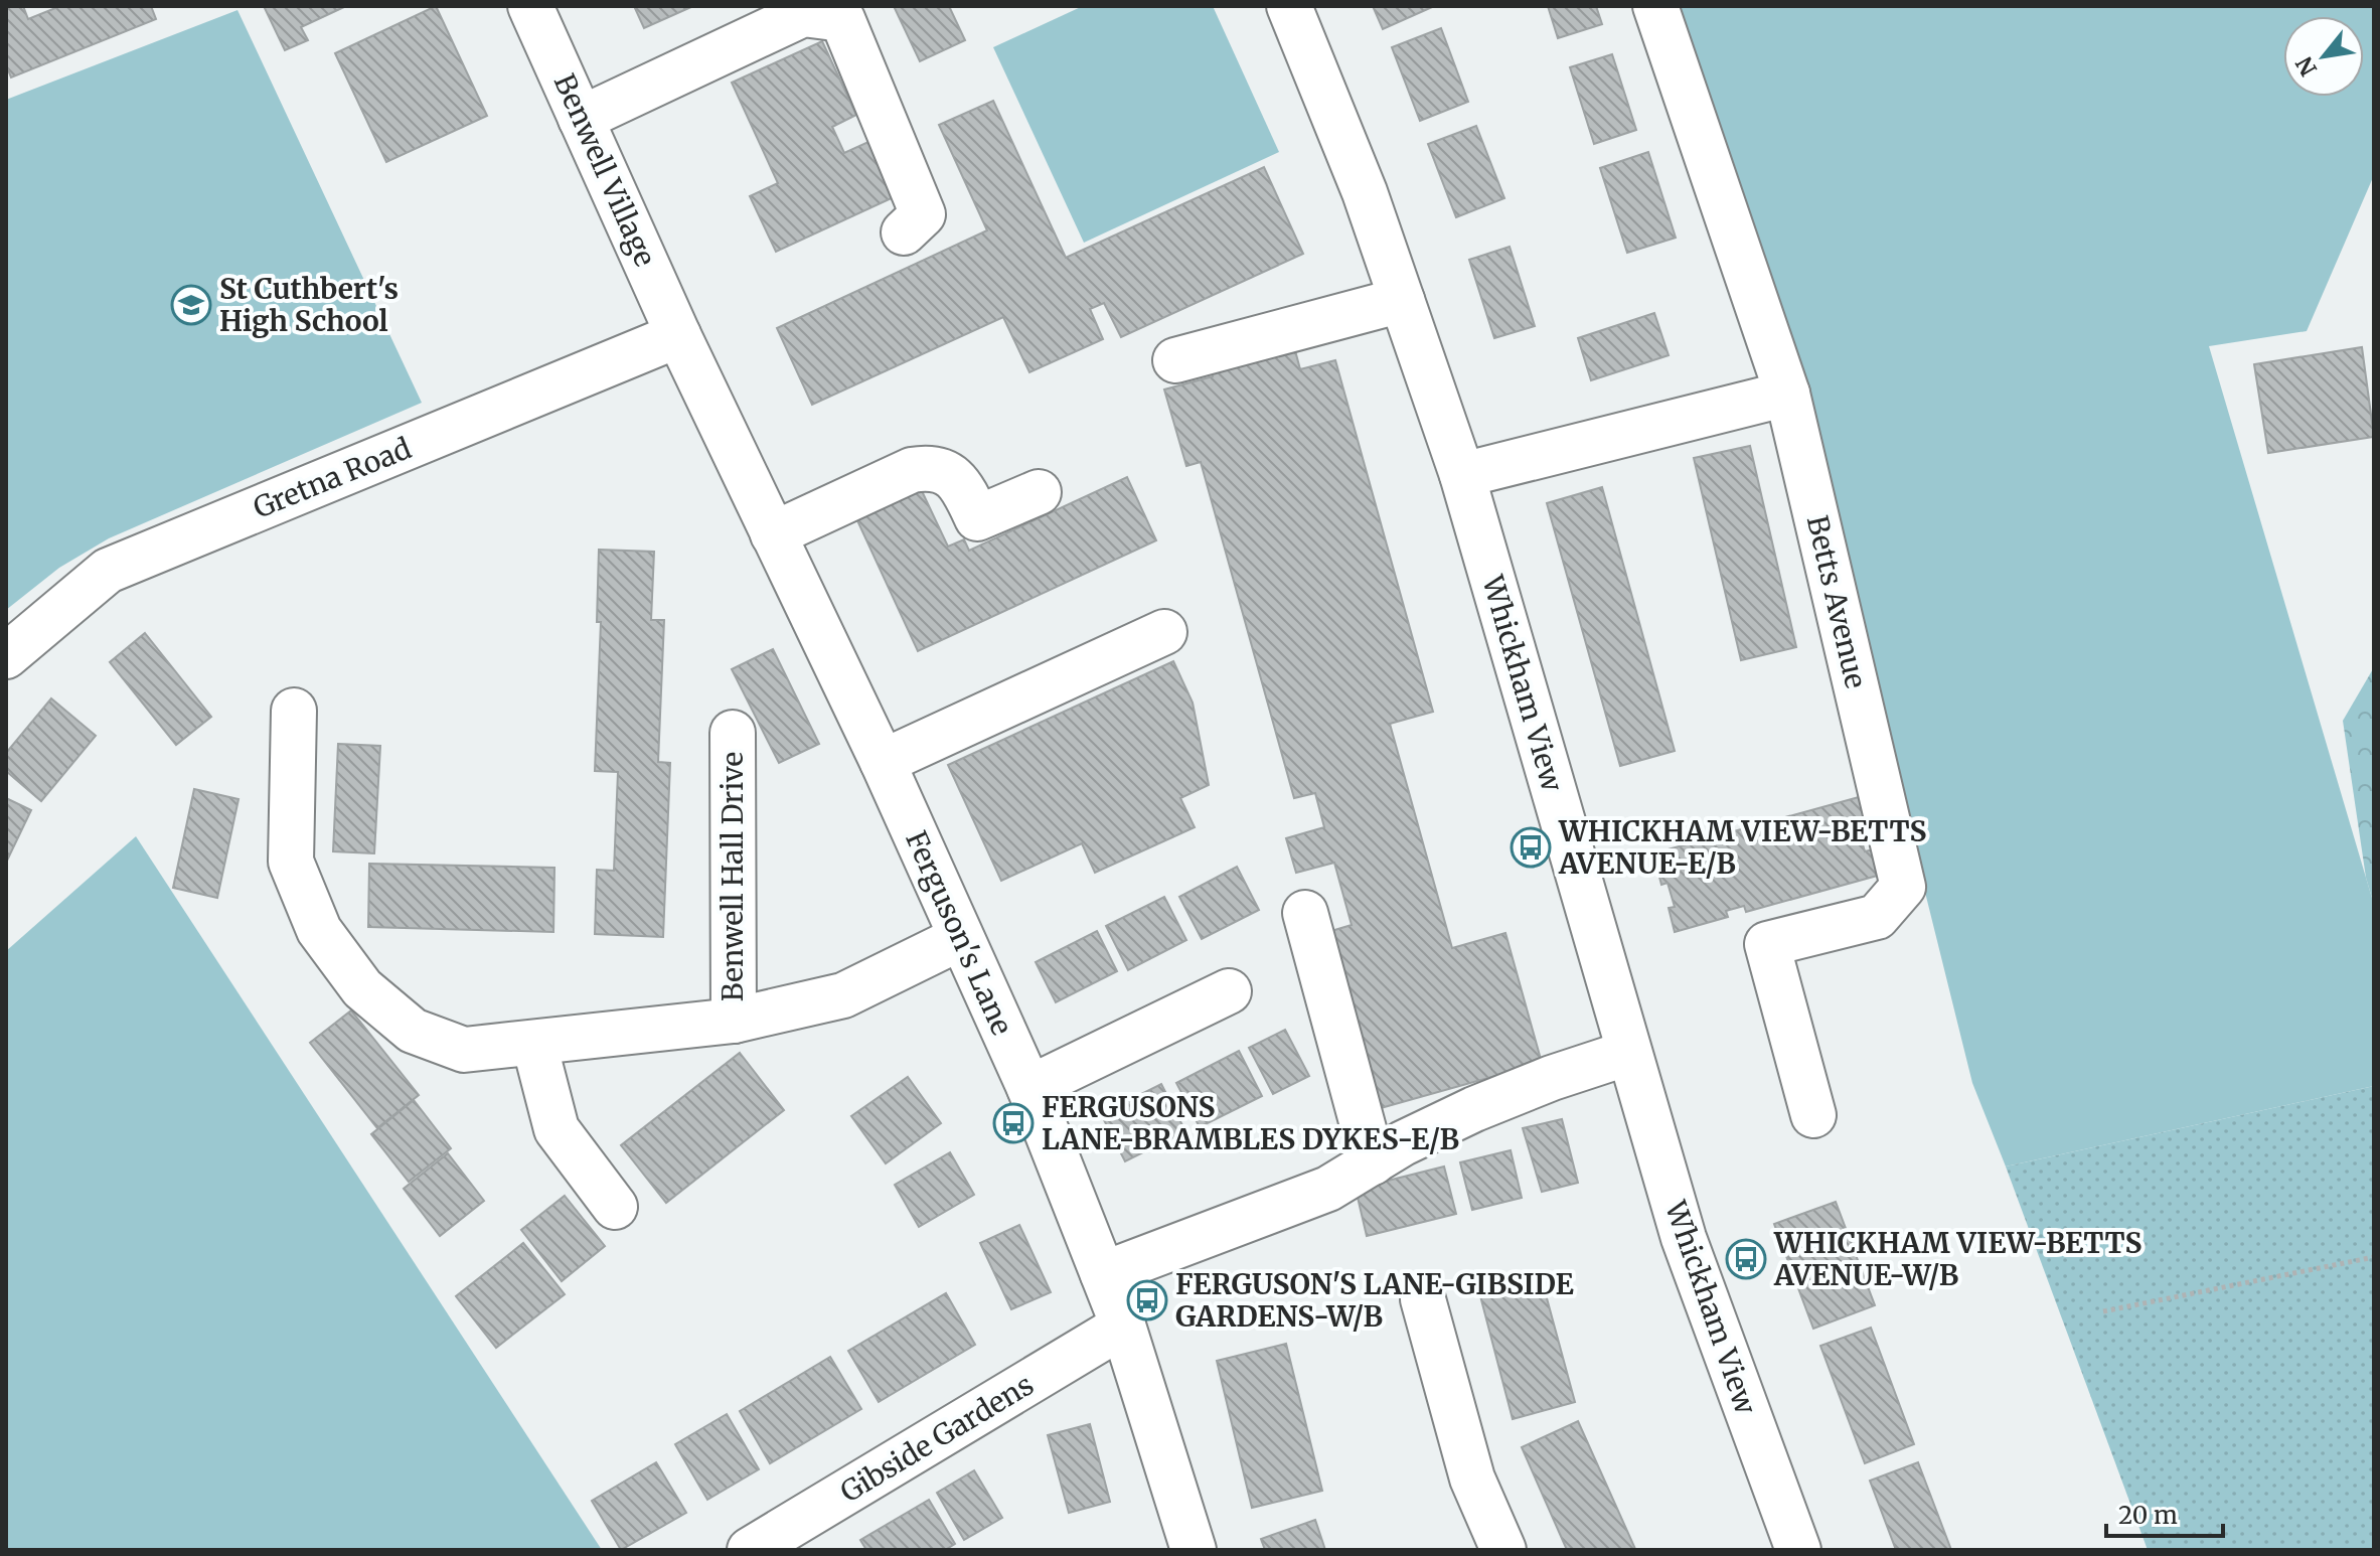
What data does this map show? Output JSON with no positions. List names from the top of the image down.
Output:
{
  "streets": {
    "street": [
      "Benwell Village",
      "Gretna Road",
      "Betts Avenue",
      "Whickham View",
      "Benwell Hall Drive",
      "Ferguson's Lane",
      "Gibside Gardens"
    ]
  },
  "crossings": [
    ["Benwell Village", "Gretna Road"],
    ["Benwell Village", "Ferguson's Lane"],
    ["Gretna Road", "Ferguson's Lane"],
    ["Benwell Hall Drive", "Ferguson's Lane"],
    ["Ferguson's Lane", "Gibside Gardens"]
  ],
  "places": {
    "school or university": ["St Cuthbert's High School"],
    "bus stop": [
      "WHICKHAM VIEW-BETTS AVENUE-E/B",
      "FERGUSONS LANE-BRAMBLES DYKES-E/B",
      "WHICKHAM VIEW-BETTS AVENUE-W/B",
      "FERGUSON'S LANE-GIBSIDE GARDENS-W/B"
    ]
  },
  "scale_bar": "20 m",
  "north": "bottom left"
}
